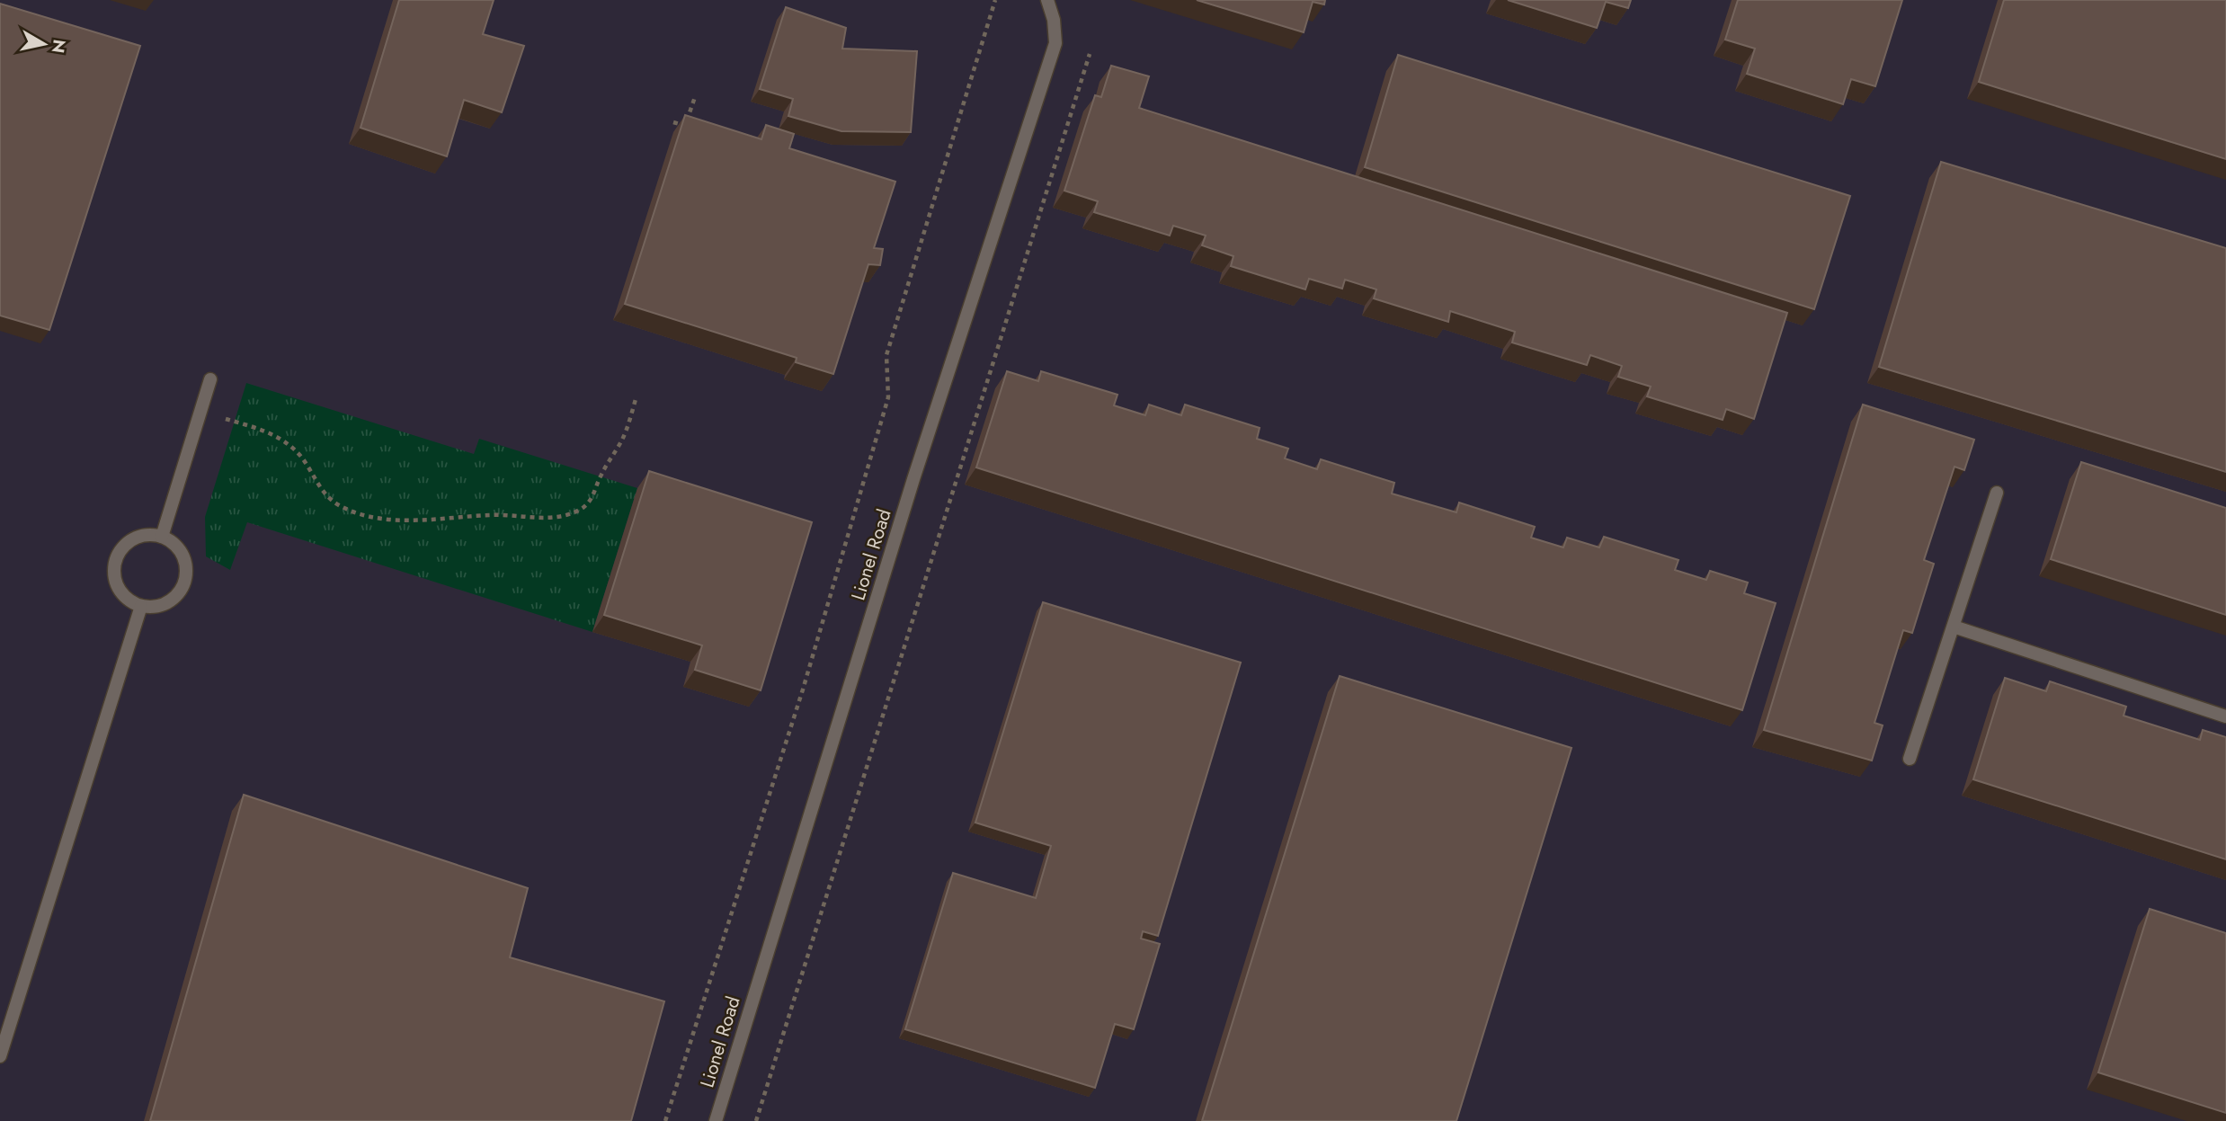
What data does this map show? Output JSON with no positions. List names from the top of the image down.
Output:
{
  "streets": {
    "street": ["Lionel Road"]
  },
  "north": "right"
}
